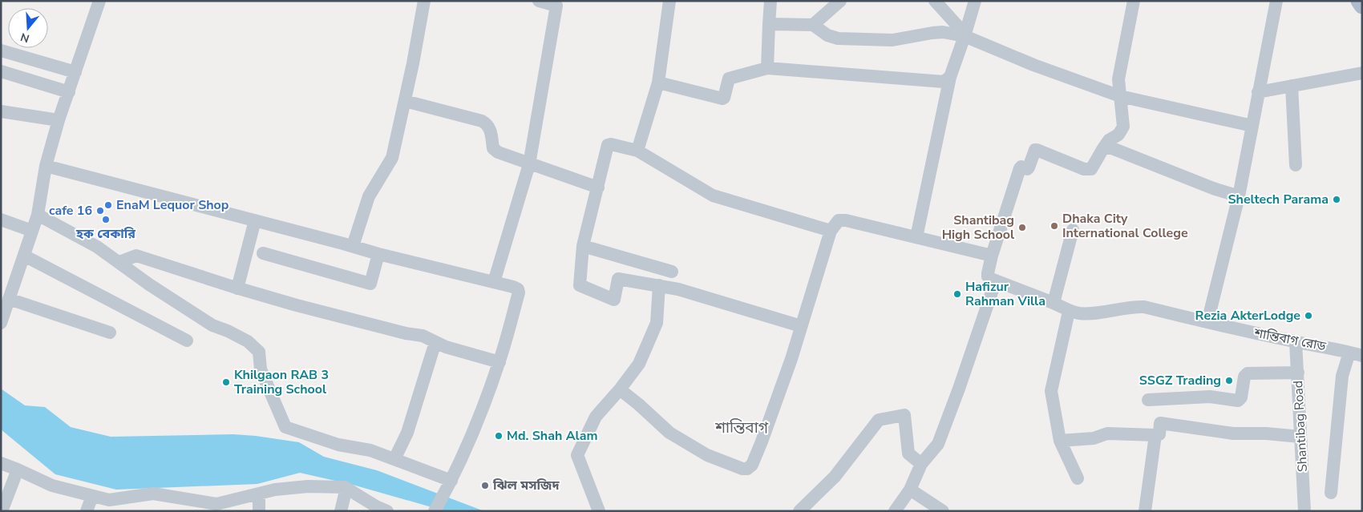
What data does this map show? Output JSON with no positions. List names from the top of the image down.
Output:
{
  "streets": {
    "street": ["শান্তিবাগ রোড", "Shantibag Road"]
  },
  "crossings": [
    ["শান্তিবাগ রোড", "Shantibag Road"]
  ],
  "districts": ["শান্তিবাগ"],
  "places": [
    "Sheltech Parama",
    "EnaM Lequor Shop",
    "cafe 16",
    "হক বেকারি",
    "Dhaka City International College",
    "Shantibag High School",
    "Hafizur Rahman Villa",
    "Rezia AkterLodge",
    "SSGZ Trading",
    "Khilgaon RAB 3 Training School",
    "Md. Shah Alam",
    "ঝিল মসজিদ"
  ],
  "north": "bottom"
}
